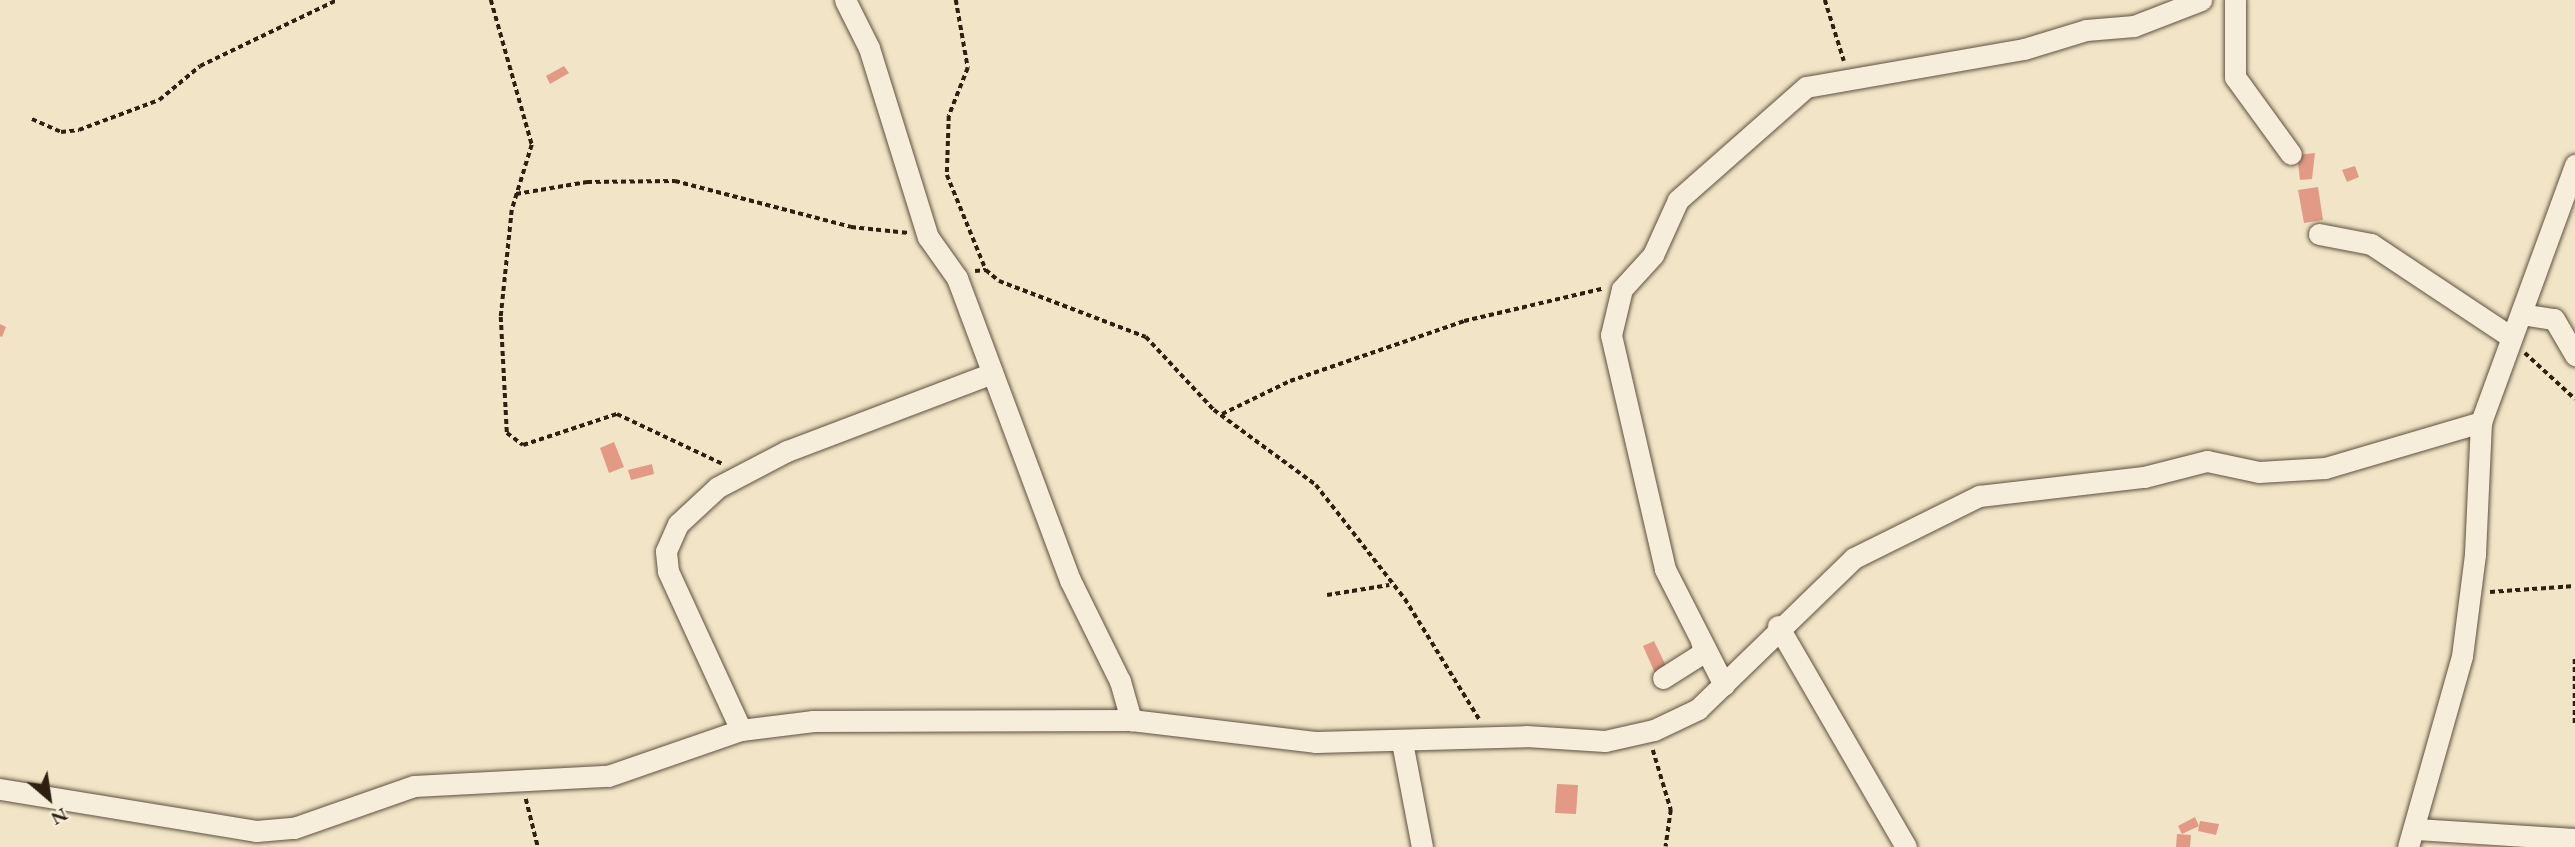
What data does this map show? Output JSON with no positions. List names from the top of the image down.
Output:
{
  "north": "bottom right"
}
